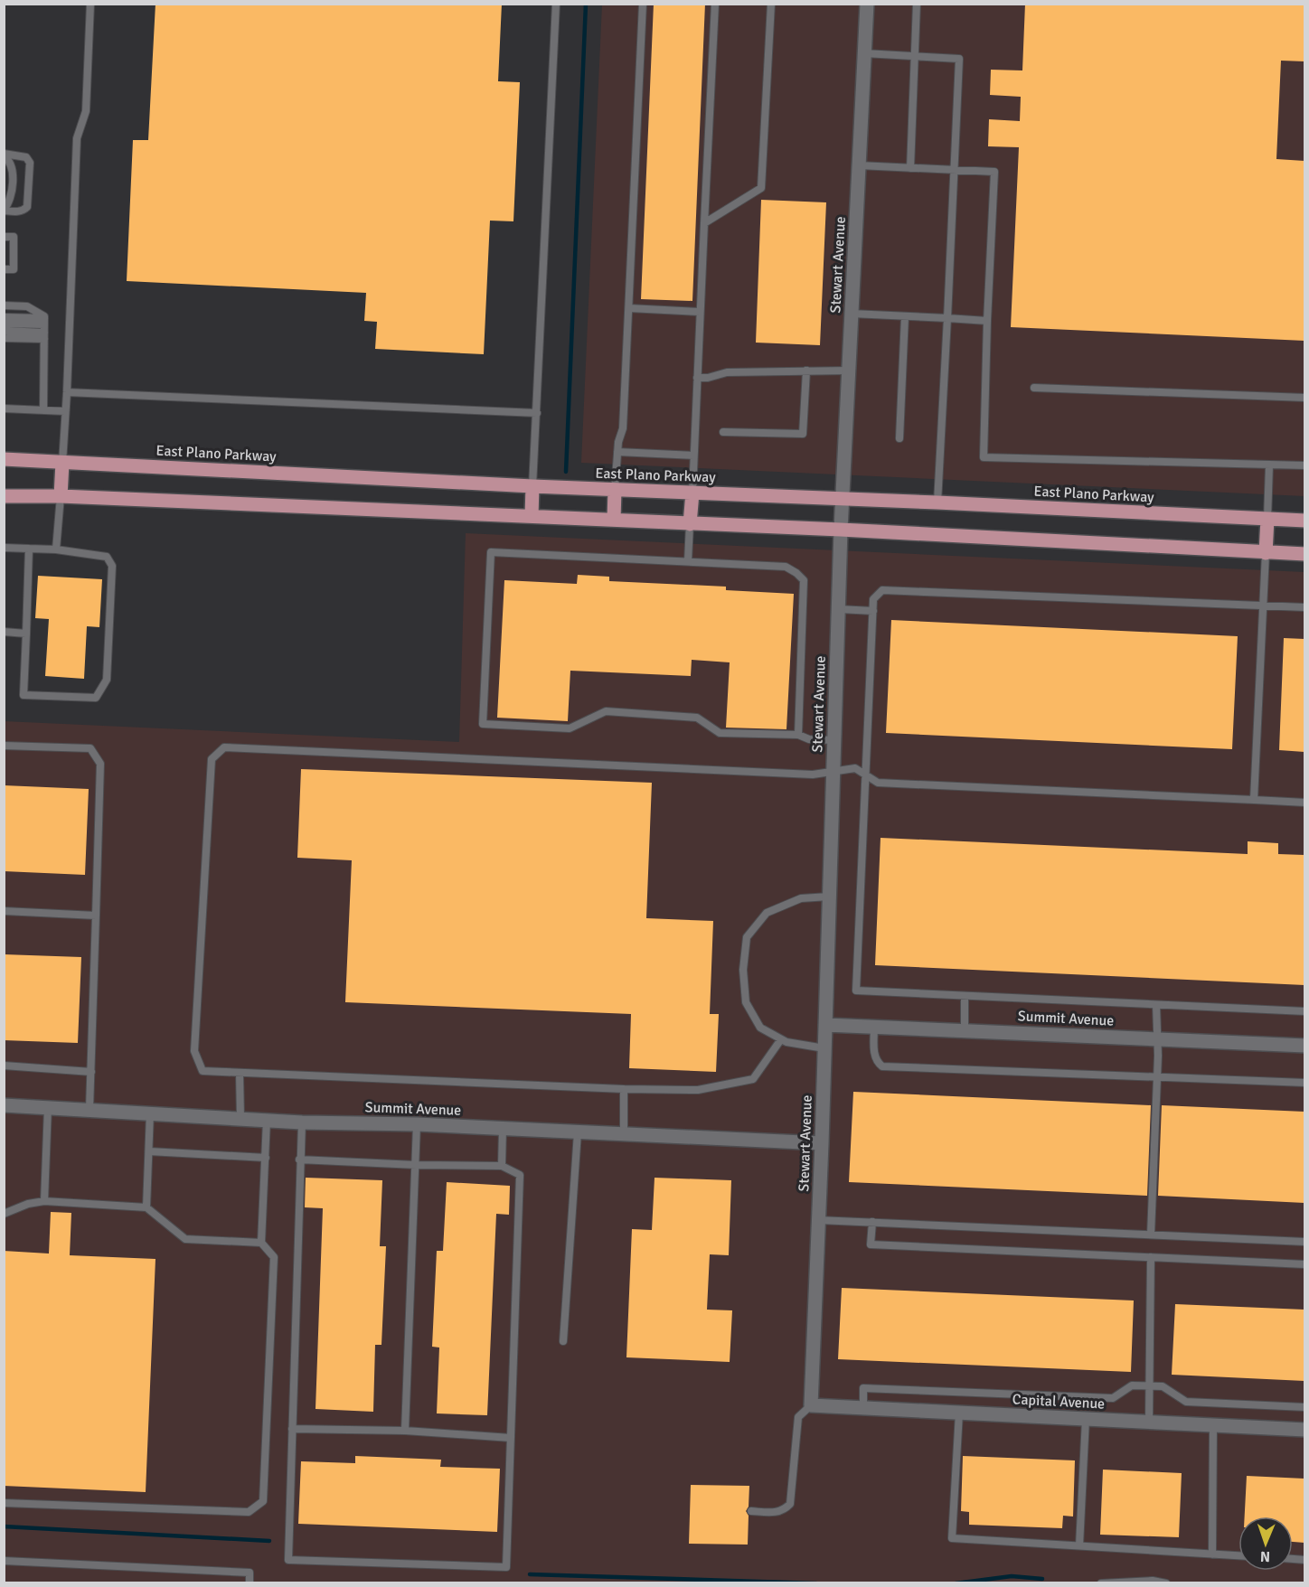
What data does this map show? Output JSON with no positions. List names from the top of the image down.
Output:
{
  "streets": {
    "main road": ["East Plano Parkway"],
    "street": ["Stewart Avenue", "Summit Avenue", "Capital Avenue"]
  },
  "crossings": [
    ["Stewart Avenue", "East Plano Parkway"],
    ["Stewart Avenue", "Summit Avenue"],
    ["Stewart Avenue", "Capital Avenue"]
  ],
  "north": "bottom"
}
